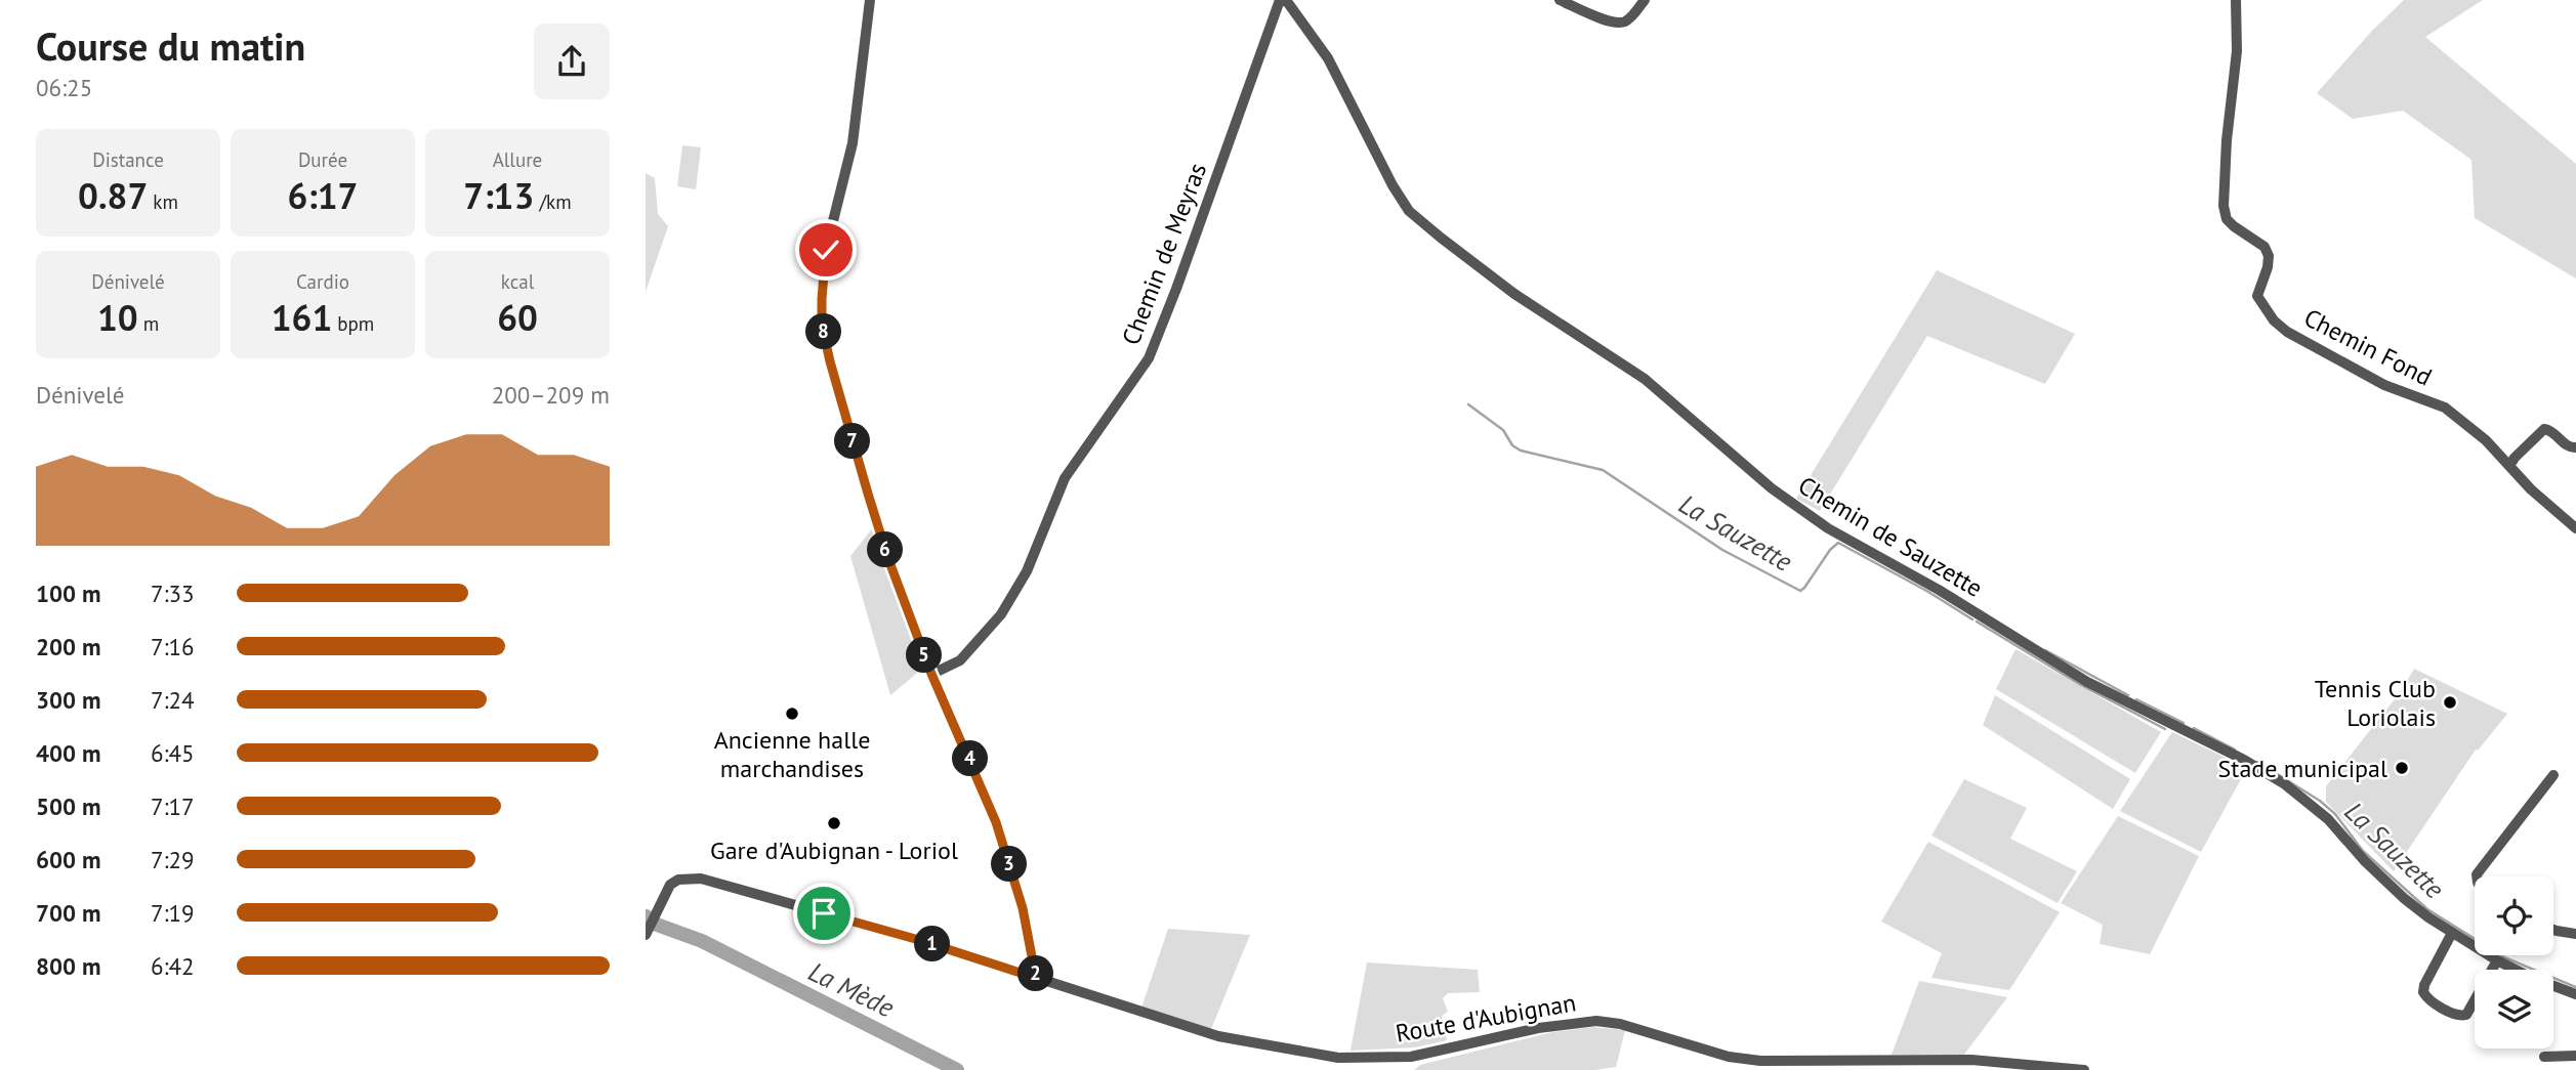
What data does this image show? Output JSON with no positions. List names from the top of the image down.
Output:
{
  "streets": {
    "street": [
      "Chemin de Meyras",
      "Chemin Fond",
      "Chemin de Sauzette",
      "Route d'Aubignan"
    ]
  },
  "water": ["La Sauzette", "La Mède"],
  "places": [
    "Tennis Club Loriolais",
    "Ancienne halle marchandises",
    "Stade municipal",
    "Gare d'Aubignan - Loriol"
  ],
  "page": {
    "heading": ["Course du matin", "06:25"],
    "stats": [
      ["Distance", "0.87 km"],
      ["Durée", "6:17"],
      ["Allure", "7:13 /km"],
      ["Dénivelé", "10 m"],
      ["Cardio", "161 bpm"],
      ["kcal", "60"]
    ],
    "pins": [
      "8",
      "7",
      "6",
      "5",
      "4",
      "3",
      "1",
      "2"
    ],
    "chart": ["Dénivelé", "200–209 m"],
    "list": [
      {
        "name": "100 m",
        "note": "7:33"
      },
      {
        "name": "200 m",
        "note": "7:16"
      },
      {
        "name": "300 m",
        "note": "7:24"
      },
      {
        "name": "400 m",
        "note": "6:45"
      },
      {
        "name": "500 m",
        "note": "7:17"
      },
      {
        "name": "600 m",
        "note": "7:29"
      },
      {
        "name": "700 m",
        "note": "7:19"
      },
      {
        "name": "800 m",
        "note": "6:42"
      }
    ]
  }
}
